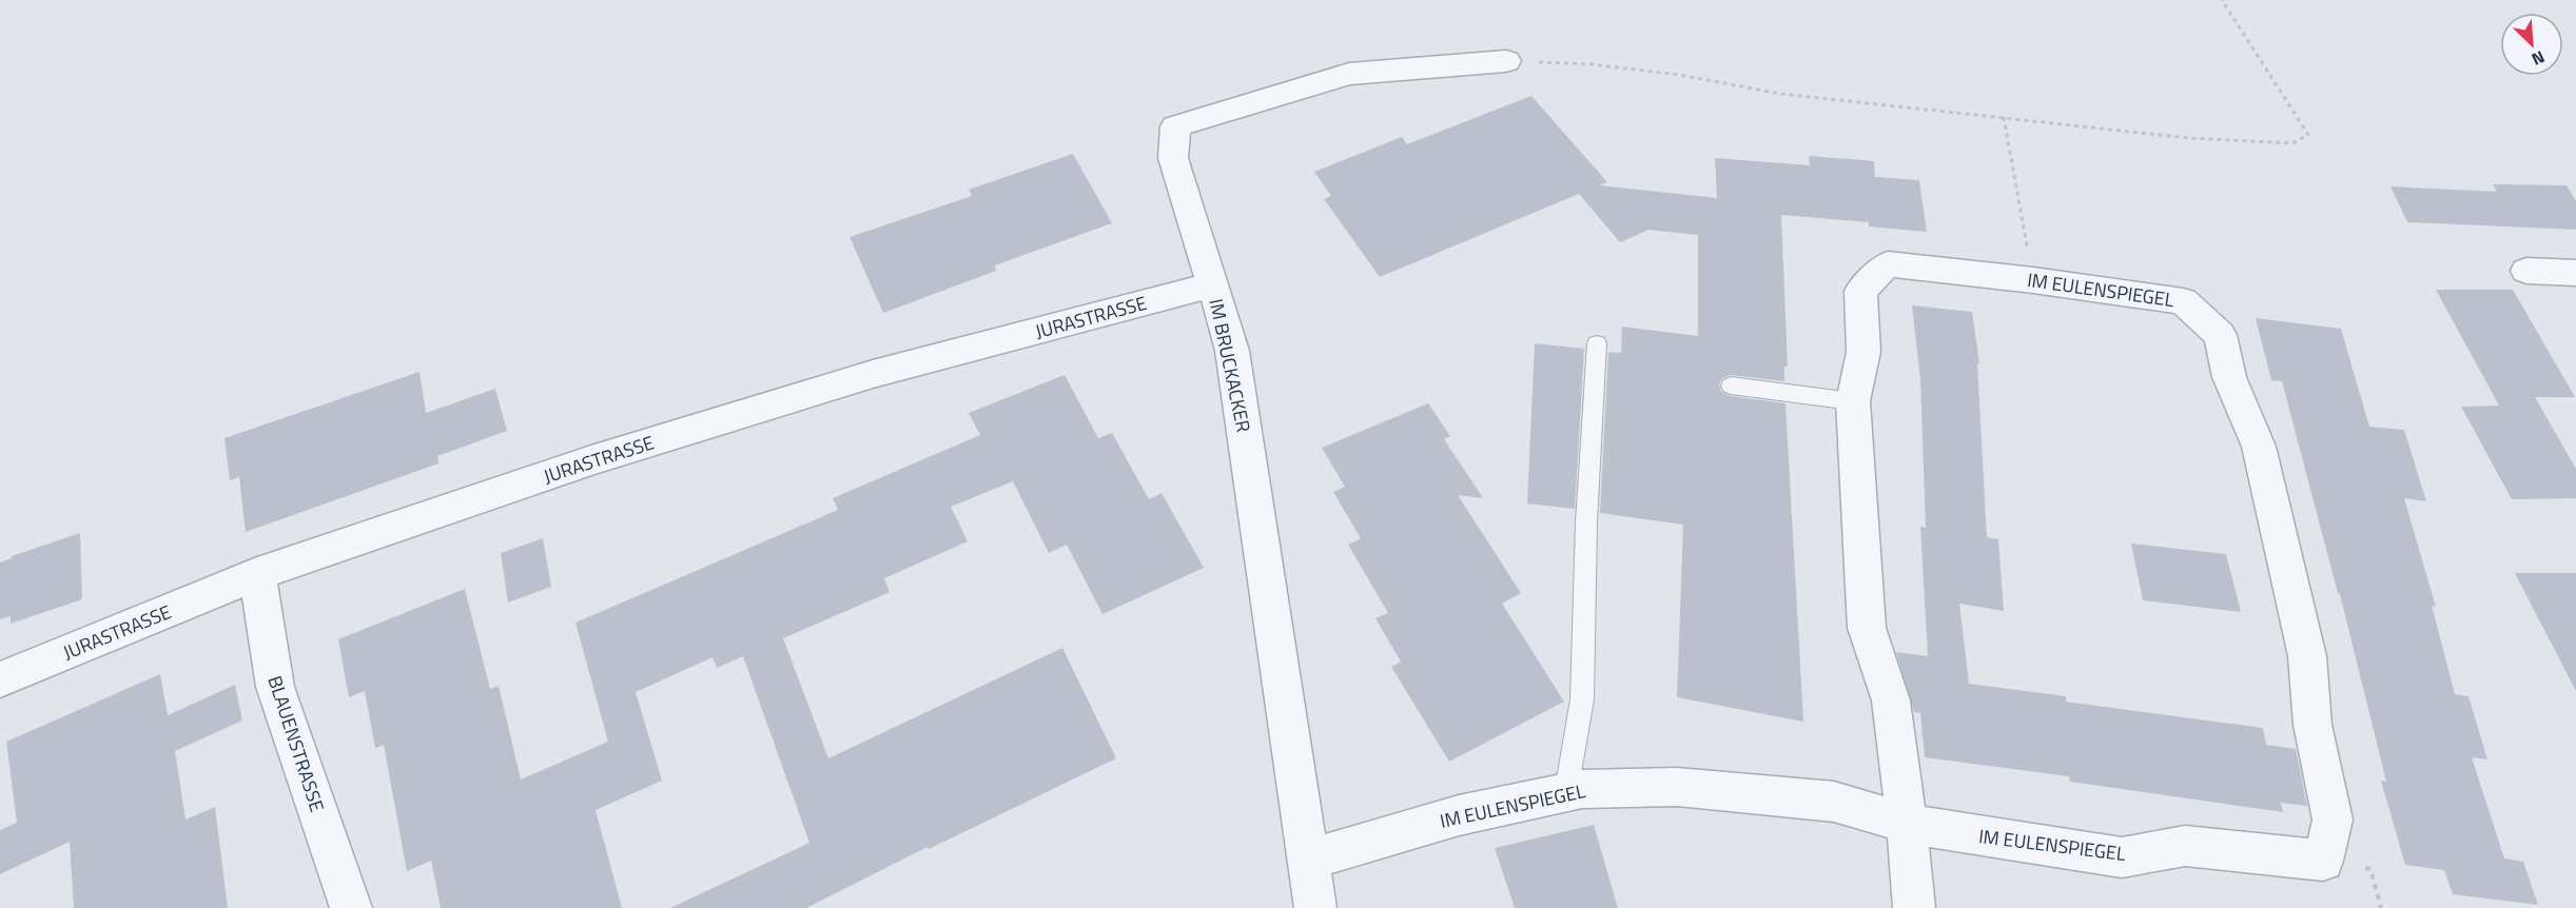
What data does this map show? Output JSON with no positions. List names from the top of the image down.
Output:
{
  "streets": {
    "street": [
      "IM EULENSPIEGEL",
      "JURASTRASSE",
      "IM BRUCKACKER",
      "BLAUENSTRASSE"
    ]
  },
  "crossings": [
    ["IM EULENSPIEGEL", "IM BRUCKACKER"],
    ["JURASTRASSE", "IM BRUCKACKER"],
    ["JURASTRASSE", "BLAUENSTRASSE"]
  ],
  "north": "bottom right"
}
